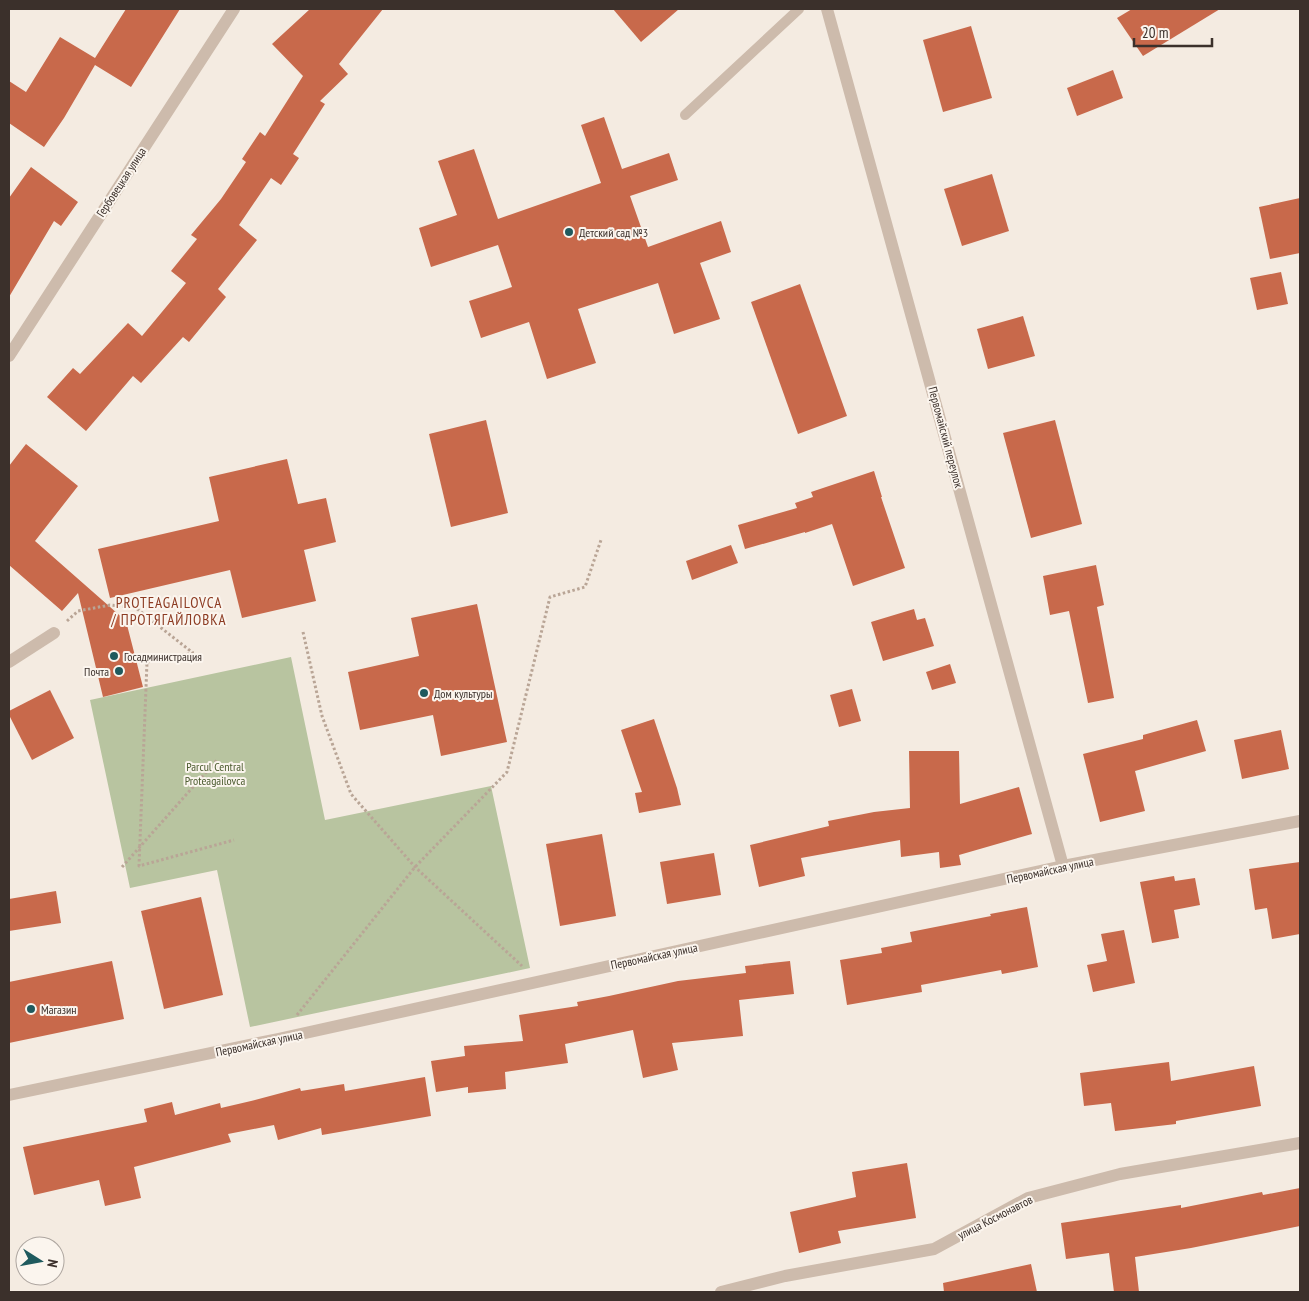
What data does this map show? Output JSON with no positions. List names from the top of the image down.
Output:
{
  "streets": {
    "street": [
      "Гербовецкая улица",
      "Первомайский переулок",
      "Первомайская улица",
      "улица Космонавтов"
    ]
  },
  "crossings": [
    ["Первомайский переулок", "Первомайская улица"]
  ],
  "districts": ["PROTEAGAILOVCA / ПРОТЯГАЙЛОВКА"],
  "parks": ["Parcul Central Proteagailovca"],
  "places": [
    "Детский сад №3",
    "Госадминистрация",
    "Почта",
    "Дом культуры",
    "Магазин"
  ],
  "scale_bar": "20 m",
  "north": "right"
}
